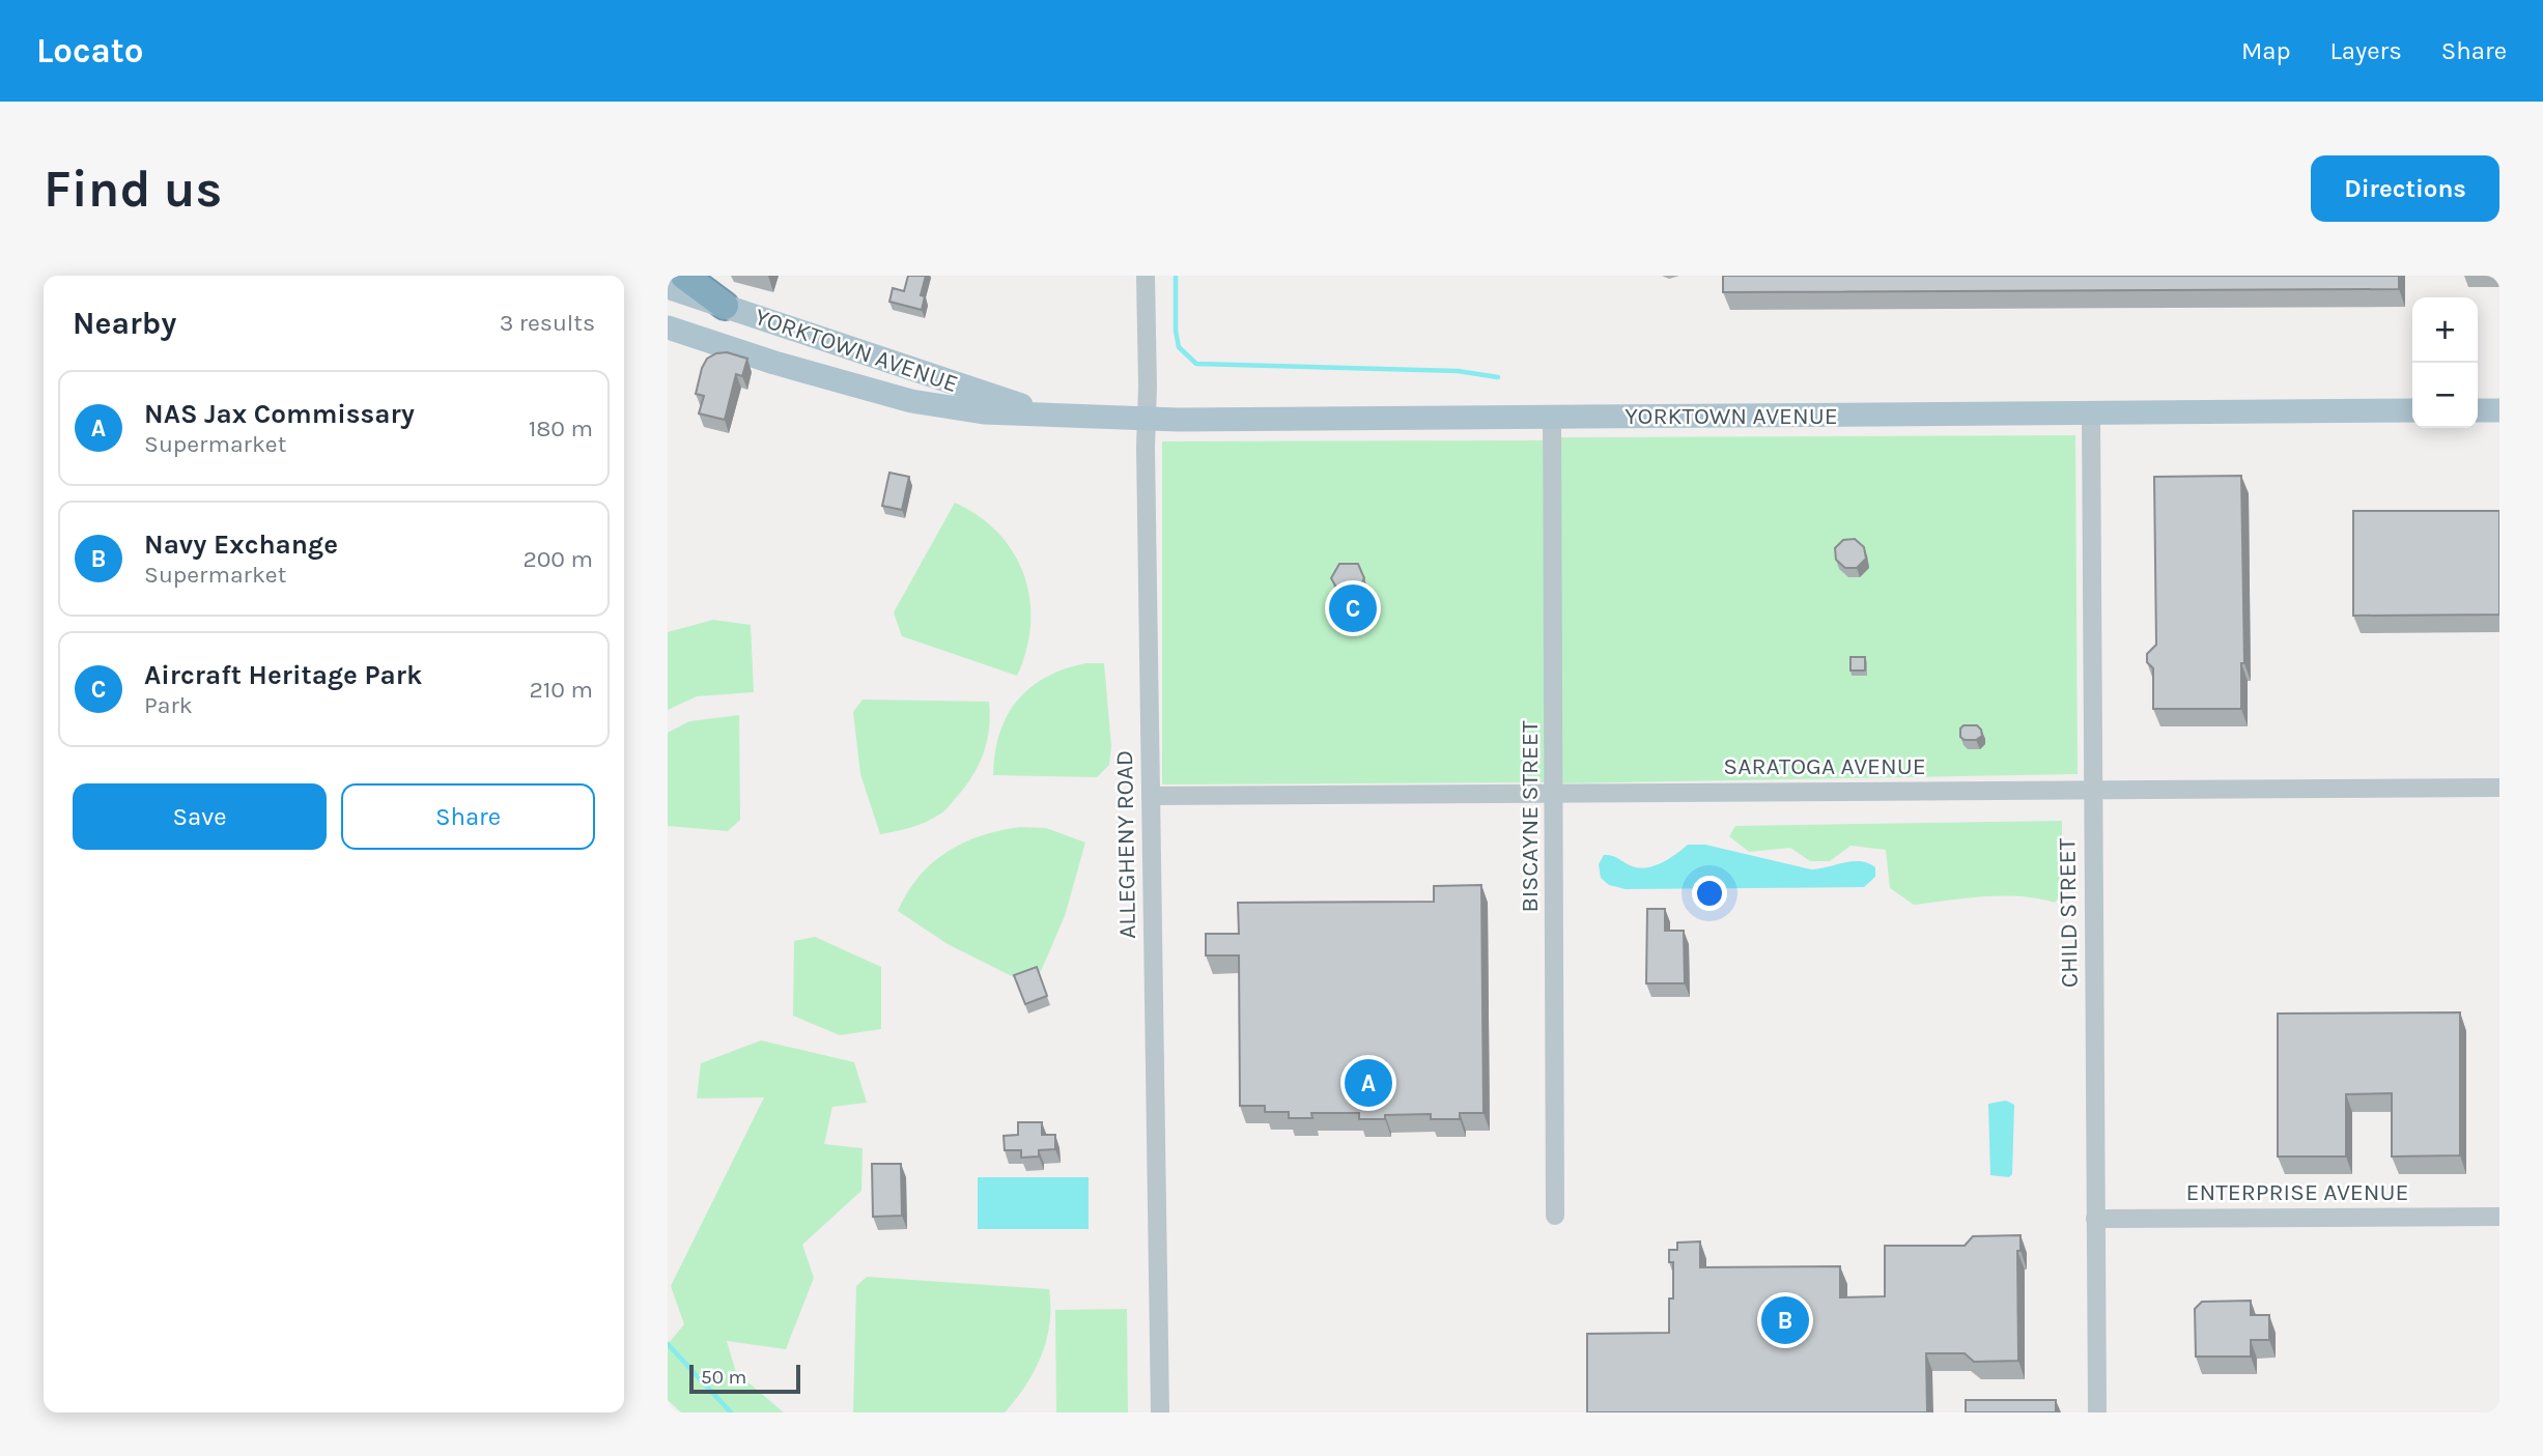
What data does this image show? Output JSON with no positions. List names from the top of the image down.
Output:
{
  "streets": {
    "main road": ["YORKTOWN AVENUE"],
    "street": [
      "SARATOGA AVENUE",
      "BISCAYNE STREET",
      "ALLEGHENY ROAD",
      "CHILD STREET",
      "ENTERPRISE AVENUE"
    ]
  },
  "crossings": [
    ["YORKTOWN AVENUE", "BISCAYNE STREET"],
    ["YORKTOWN AVENUE", "ALLEGHENY ROAD"],
    ["YORKTOWN AVENUE", "CHILD STREET"],
    ["SARATOGA AVENUE", "BISCAYNE STREET"],
    ["SARATOGA AVENUE", "ALLEGHENY ROAD"],
    ["SARATOGA AVENUE", "CHILD STREET"],
    ["CHILD STREET", "ENTERPRISE AVENUE"]
  ],
  "scale_bar": "50 m",
  "page": {
    "header": "Locato",
    "nav": ["Map", "Layers", "Share"],
    "buttons": [
      "Directions",
      ["Save", "Share"]
    ],
    "title": "Find us",
    "heading": ["Nearby", "3 results"],
    "map_buttons": ["+", "−"],
    "list": [
      {
        "mark": "A",
        "name": "NAS Jax Commissary",
        "note": "Supermarket",
        "value": "180 m"
      },
      {
        "mark": "B",
        "name": "Navy Exchange",
        "note": "Supermarket",
        "value": "200 m"
      },
      {
        "mark": "C",
        "name": "Aircraft Heritage Park",
        "note": "Park",
        "value": "210 m"
      }
    ],
    "pins": ["C", "A", "B"],
    "scale": "50 m"
  }
}
